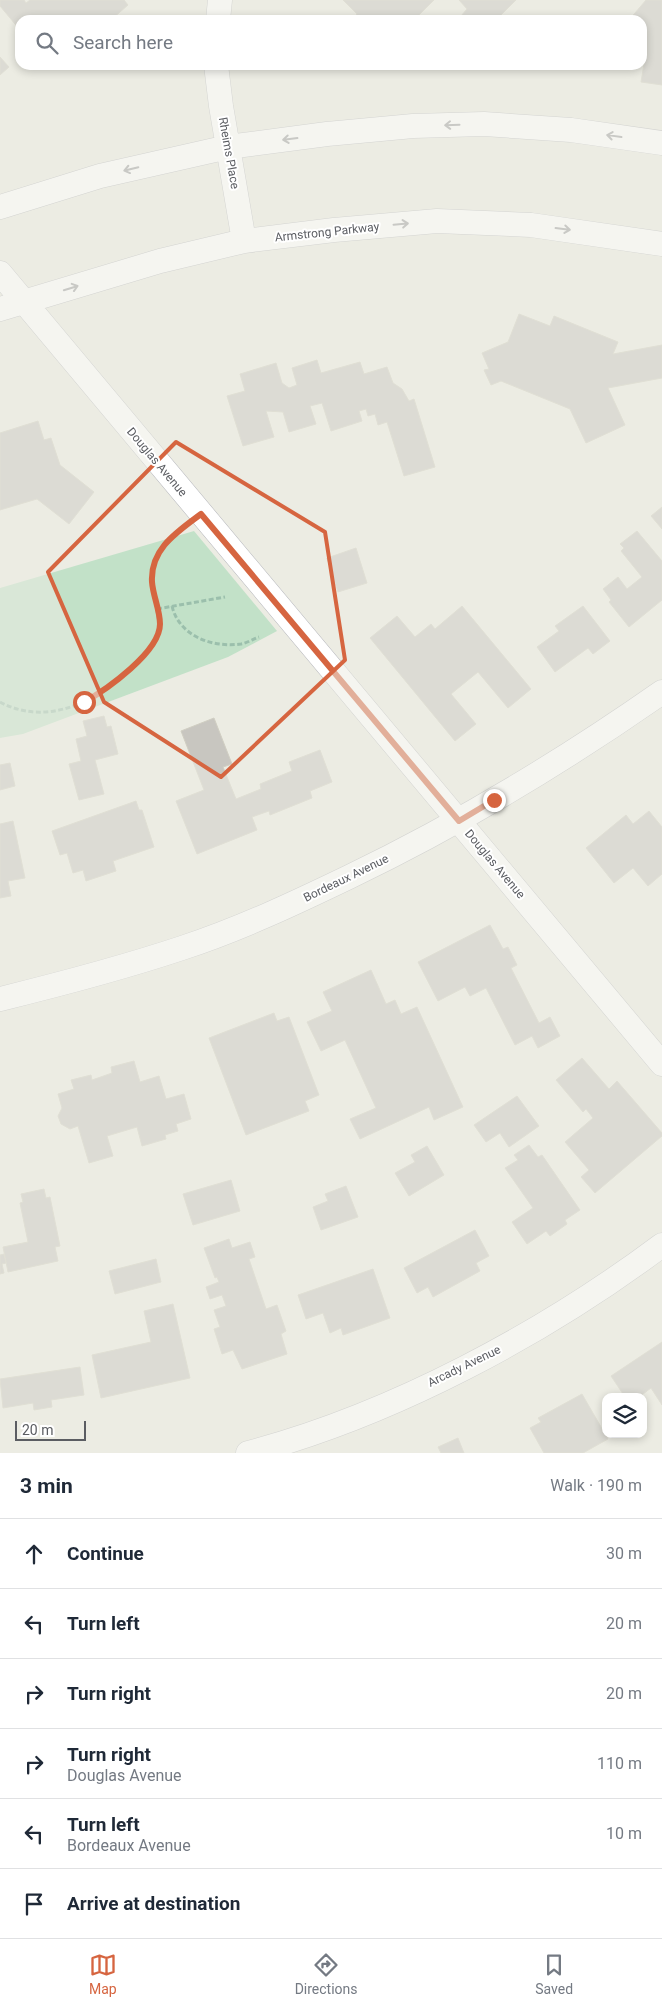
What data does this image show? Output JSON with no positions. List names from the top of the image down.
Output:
{
  "streets": {
    "street": [
      "Rheims Place",
      "Armstrong Parkway",
      "Douglas Avenue",
      "Bordeaux Avenue",
      "Arcady Avenue"
    ]
  },
  "crossings": [
    ["Rheims Place", "Armstrong Parkway"],
    ["Armstrong Parkway", "Douglas Avenue"],
    ["Douglas Avenue", "Bordeaux Avenue"]
  ],
  "scale_bar": "20 m",
  "page": {
    "search": "Search here",
    "scale": "20 m",
    "heading": ["3 min", "Walk · 190 m"],
    "list": [
      ["Continue", "30 m"],
      ["Turn left", "20 m"],
      ["Turn right", "20 m"],
      ["Turn right", "Douglas Avenue", "110 m"],
      ["Turn left", "Bordeaux Avenue", "10 m"],
      "Arrive at destination"
    ],
    "nav": ["Map", "Directions", "Saved"]
  }
}
